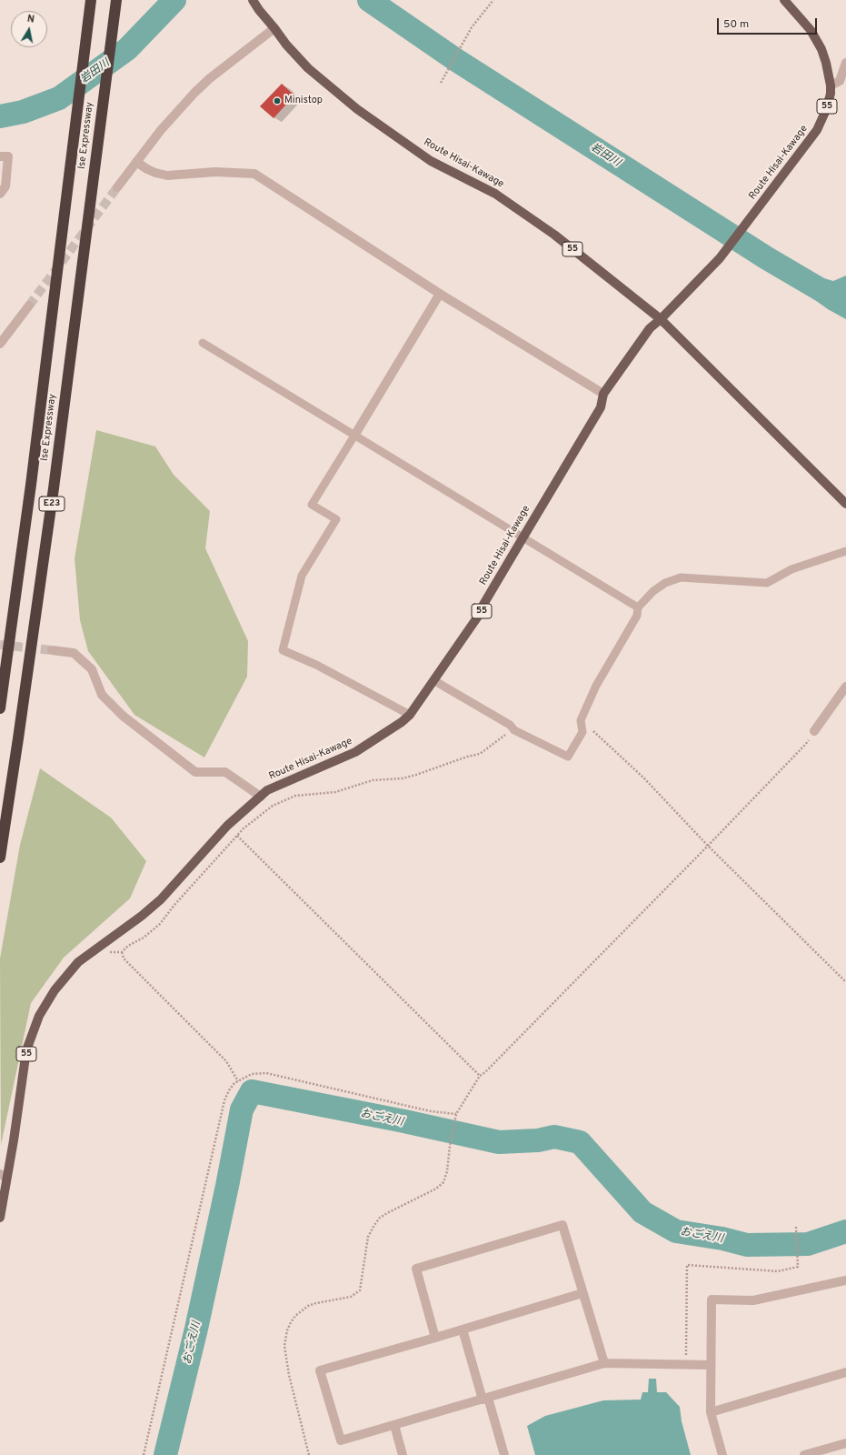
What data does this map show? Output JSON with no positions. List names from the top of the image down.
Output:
{
  "streets": {
    "highway": ["Ise Expressway", "E23"],
    "main road": ["55", "Route Hisai-Kawage"]
  },
  "water": ["岩田川", "おごえ川"],
  "places": ["Ministop"],
  "scale_bar": "50 m",
  "north": "top"
}
